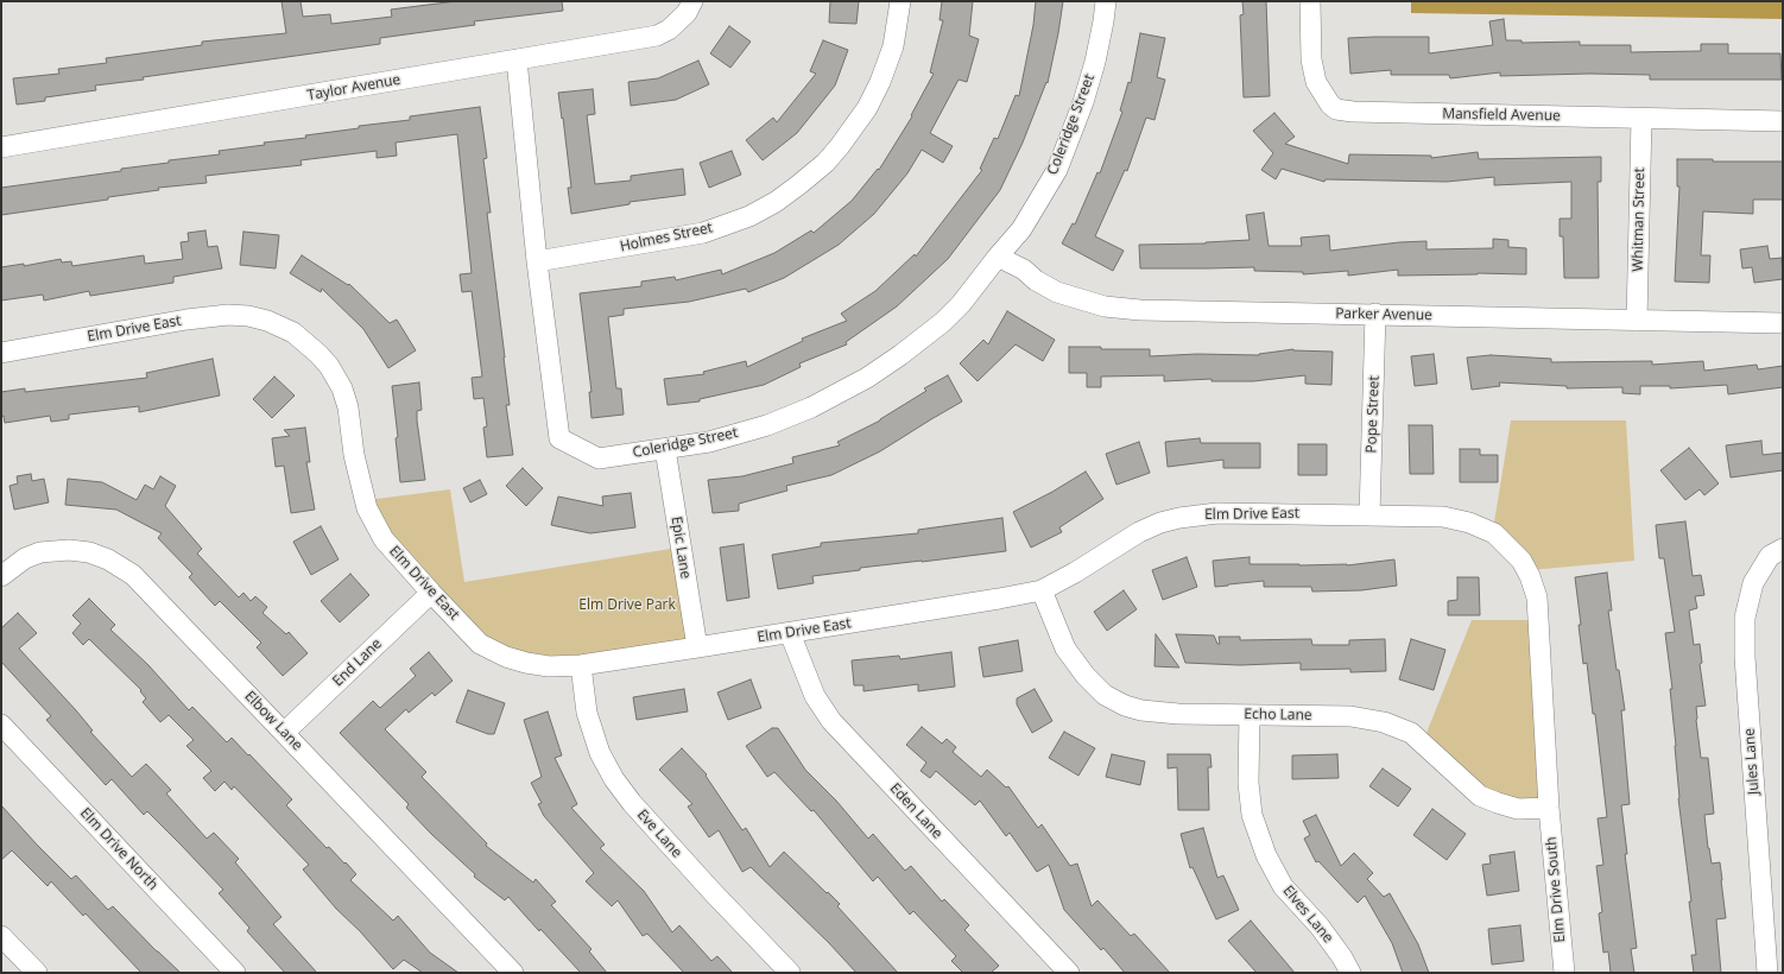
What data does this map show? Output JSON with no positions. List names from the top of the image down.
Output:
{
  "streets": {
    "street": [
      "Taylor Avenue",
      "Mansfield Avenue",
      "Coleridge Street",
      "Whitman Street",
      "Holmes Street",
      "Parker Avenue",
      "Elm Drive East",
      "Pope Street",
      "Epic Lane",
      "End Lane",
      "Echo Lane",
      "Elbow Lane",
      "Jules Lane",
      "Eden Lane",
      "Eve Lane",
      "Elm Drive North",
      "Elm Drive South",
      "Elves Lane"
    ]
  },
  "crossings": [
    ["Taylor Avenue", "Coleridge Street"],
    ["Mansfield Avenue", "Whitman Street"],
    ["Coleridge Street", "Holmes Street"],
    ["Coleridge Street", "Parker Avenue"],
    ["Coleridge Street", "Epic Lane"],
    ["Whitman Street", "Parker Avenue"],
    ["Parker Avenue", "Pope Street"],
    ["Elm Drive East", "Pope Street"],
    ["Elm Drive East", "Epic Lane"],
    ["Elm Drive East", "End Lane"],
    ["Elm Drive East", "Echo Lane"],
    ["Elm Drive East", "Eden Lane"],
    ["Elm Drive East", "Eve Lane"],
    ["Elm Drive East", "Elm Drive South"],
    ["End Lane", "Elbow Lane"],
    ["Echo Lane", "Elm Drive South"],
    ["Echo Lane", "Elves Lane"]
  ],
  "parks": ["Elm Drive Park"]
}
